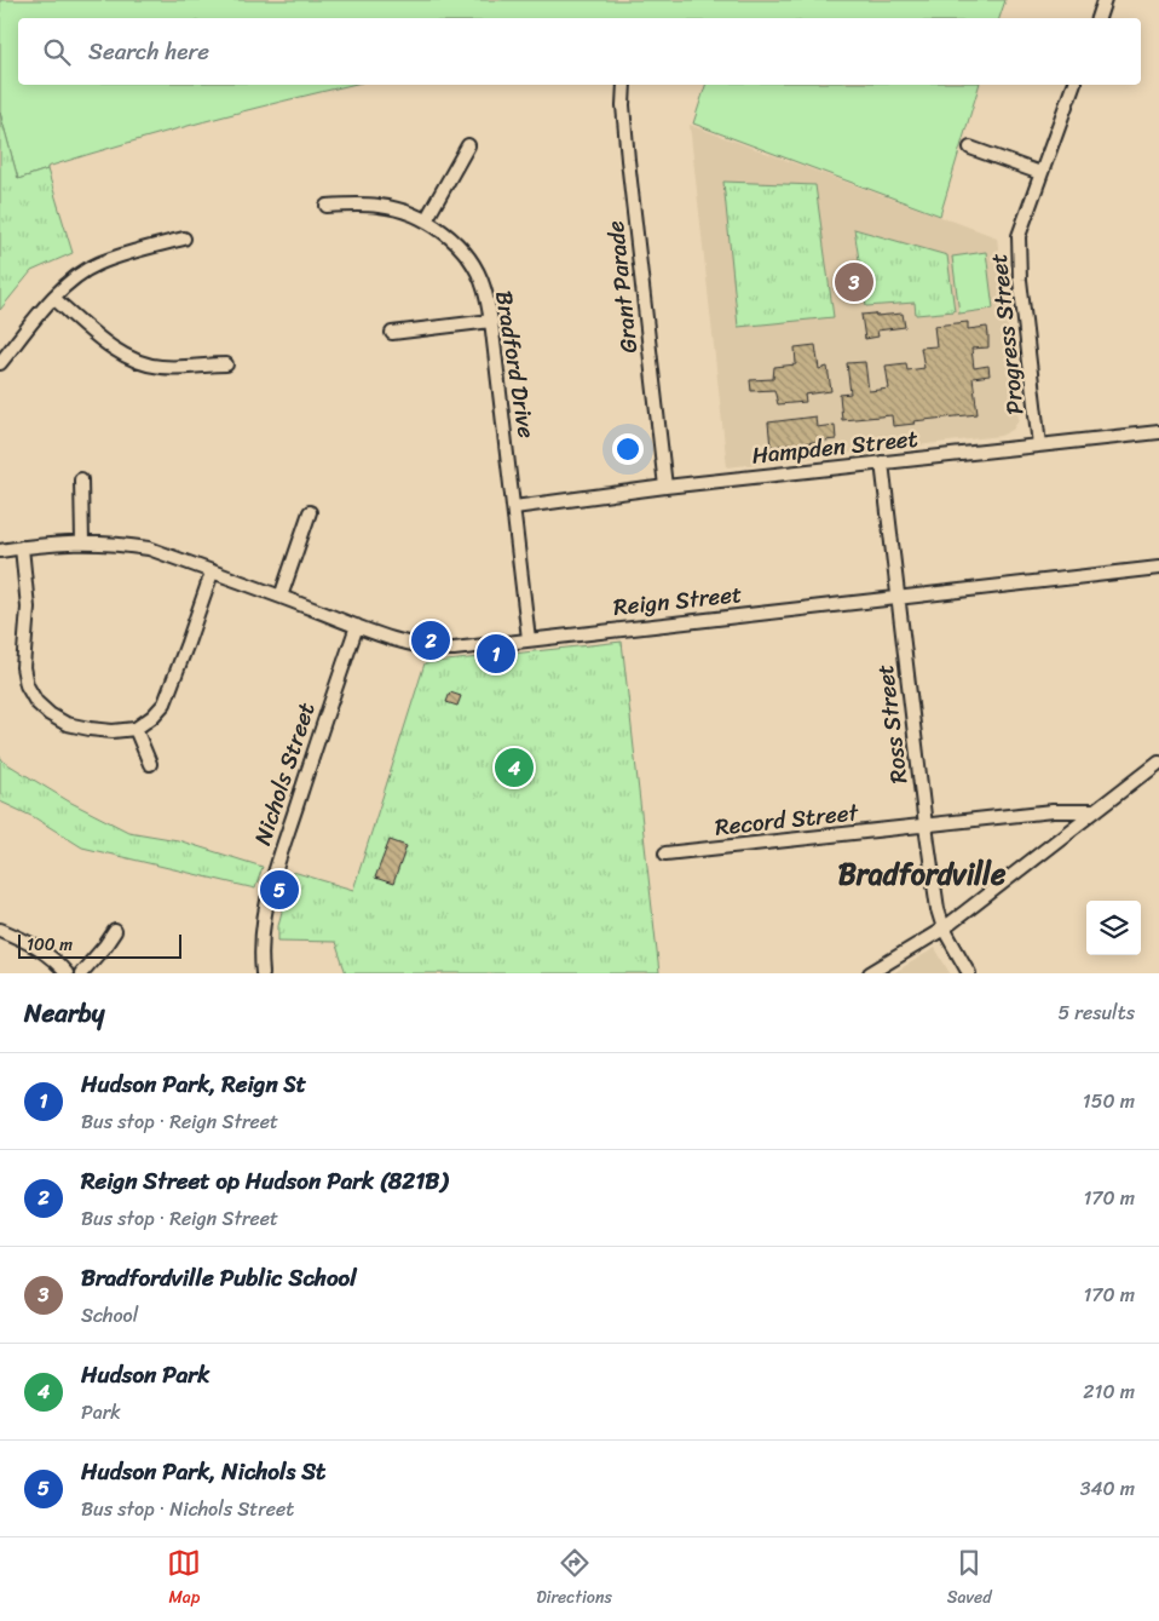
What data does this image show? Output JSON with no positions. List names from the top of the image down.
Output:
{
  "streets": {
    "street": [
      "Grant Parade",
      "Progress Street",
      "Bradford Drive",
      "Hampden Street",
      "Reign Street",
      "Ross Street",
      "Nichols Street",
      "Record Street"
    ]
  },
  "crossings": [
    ["Grant Parade", "Hampden Street"],
    ["Progress Street", "Hampden Street"],
    ["Bradford Drive", "Hampden Street"],
    ["Bradford Drive", "Reign Street"],
    ["Hampden Street", "Ross Street"],
    ["Reign Street", "Ross Street"],
    ["Reign Street", "Nichols Street"],
    ["Ross Street", "Record Street"]
  ],
  "districts": ["Bradfordville"],
  "scale_bar": "100 m",
  "page": {
    "search": "Search here",
    "pins": [
      "3",
      "2",
      "1",
      "4",
      "5"
    ],
    "scale": "100 m",
    "heading": ["Nearby", "5 results"],
    "list": [
      {
        "mark": "1",
        "name": "Hudson Park, Reign St",
        "note": "Bus stop · Reign Street",
        "value": "150 m"
      },
      {
        "mark": "2",
        "name": "Reign Street op Hudson Park (821B)",
        "note": "Bus stop · Reign Street",
        "value": "170 m"
      },
      {
        "mark": "3",
        "name": "Bradfordville Public School",
        "note": "School",
        "value": "170 m"
      },
      {
        "mark": "4",
        "name": "Hudson Park",
        "note": "Park",
        "value": "210 m"
      },
      {
        "mark": "5",
        "name": "Hudson Park, Nichols St",
        "note": "Bus stop · Nichols Street",
        "value": "340 m"
      }
    ],
    "nav": ["Map", "Directions", "Saved"]
  }
}
